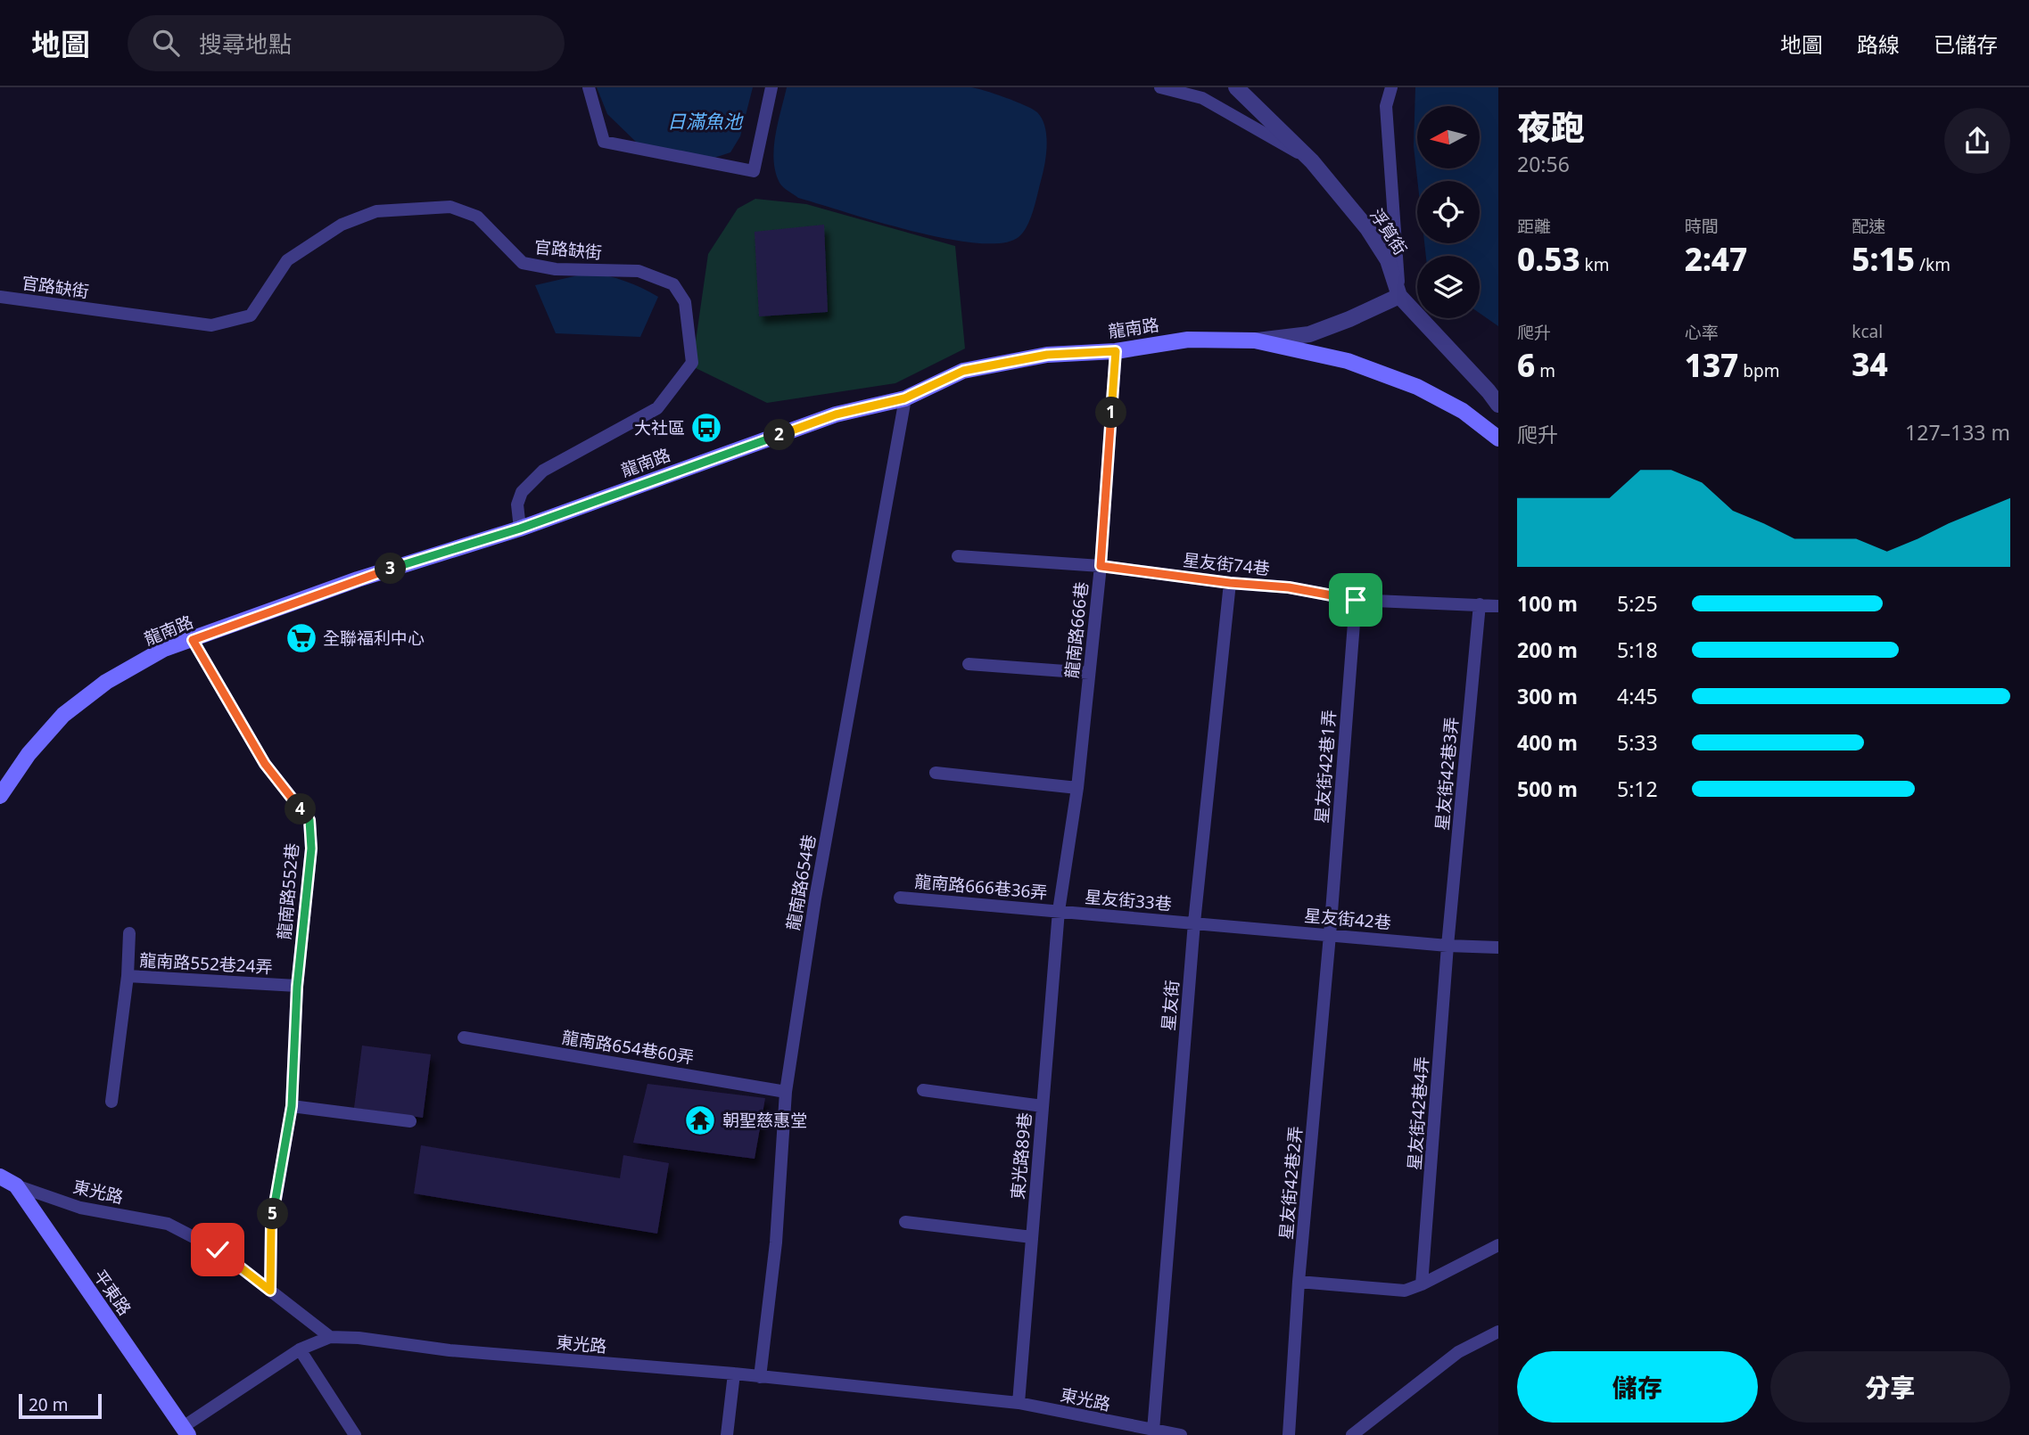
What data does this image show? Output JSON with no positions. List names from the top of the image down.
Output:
{
  "streets": {
    "main road": ["龍南路", "平東路"],
    "street": ["浮筧街"],
    "lane": [
      "官路缺街",
      "星友街74巷",
      "龍南路666巷",
      "星友街42巷1弄",
      "星友街42巷3弄",
      "龍南路654巷",
      "龍南路666巷36弄",
      "龍南路552巷",
      "星友街33巷",
      "星友街42巷",
      "龍南路552巷24弄",
      "星友街",
      "龍南路654巷60弄",
      "星友街42巷4弄",
      "東光路89巷",
      "星友街42巷2弄",
      "東光路"
    ]
  },
  "crossings": [
    ["官路缺街", "龍南路"],
    ["龍南路", "龍南路666巷"],
    ["龍南路", "龍南路654巷"],
    ["龍南路", "龍南路552巷"],
    ["星友街74巷", "龍南路666巷"],
    ["星友街74巷", "星友街42巷1弄"],
    ["星友街74巷", "星友街42巷3弄"],
    ["星友街74巷", "星友街"],
    ["龍南路666巷", "龍南路666巷36弄"],
    ["龍南路666巷", "星友街33巷"],
    ["龍南路666巷", "東光路89巷"],
    ["星友街42巷1弄", "星友街42巷"],
    ["星友街42巷1弄", "星友街42巷2弄"],
    ["星友街42巷3弄", "星友街42巷"],
    ["星友街42巷3弄", "星友街42巷4弄"],
    ["龍南路654巷", "龍南路654巷60弄"],
    ["龍南路654巷", "東光路"],
    ["龍南路666巷36弄", "星友街33巷"],
    ["龍南路666巷36弄", "東光路89巷"],
    ["龍南路552巷", "龍南路552巷24弄"],
    ["龍南路552巷", "東光路"],
    ["星友街33巷", "星友街42巷"],
    ["星友街33巷", "星友街"],
    ["星友街33巷", "東光路89巷"],
    ["星友街42巷", "星友街"],
    ["星友街42巷", "星友街42巷4弄"],
    ["星友街42巷", "星友街42巷2弄"],
    ["星友街", "東光路"],
    ["東光路89巷", "東光路"],
    ["東光路", "平東路"]
  ],
  "water": ["日滿魚池"],
  "places": {
    "bus stop": ["大社區"],
    "supermarket": ["全聯福利中心"],
    "temple": ["朝聖慈惠堂"]
  },
  "scale_bar": "20 m",
  "north": "left",
  "page": {
    "header": "地圖",
    "search": "搜尋地點",
    "nav": ["地圖", "路線", "已儲存"],
    "heading": ["夜跑", "20:56"],
    "stats": [
      ["距離", "0.53 km"],
      ["時間", "2:47"],
      ["配速", "5:15 /km"],
      ["爬升", "6 m"],
      ["心率", "137 bpm"],
      ["kcal", "34"]
    ],
    "pins": [
      "1",
      "2",
      "3",
      "4",
      "5"
    ],
    "chart": ["爬升", "127–133 m"],
    "list": [
      {
        "name": "100 m",
        "note": "5:25"
      },
      {
        "name": "200 m",
        "note": "5:18"
      },
      {
        "name": "300 m",
        "note": "4:45"
      },
      {
        "name": "400 m",
        "note": "5:33"
      },
      {
        "name": "500 m",
        "note": "5:12"
      }
    ],
    "buttons": ["儲存", "分享"],
    "scale": "20 m"
  }
}
